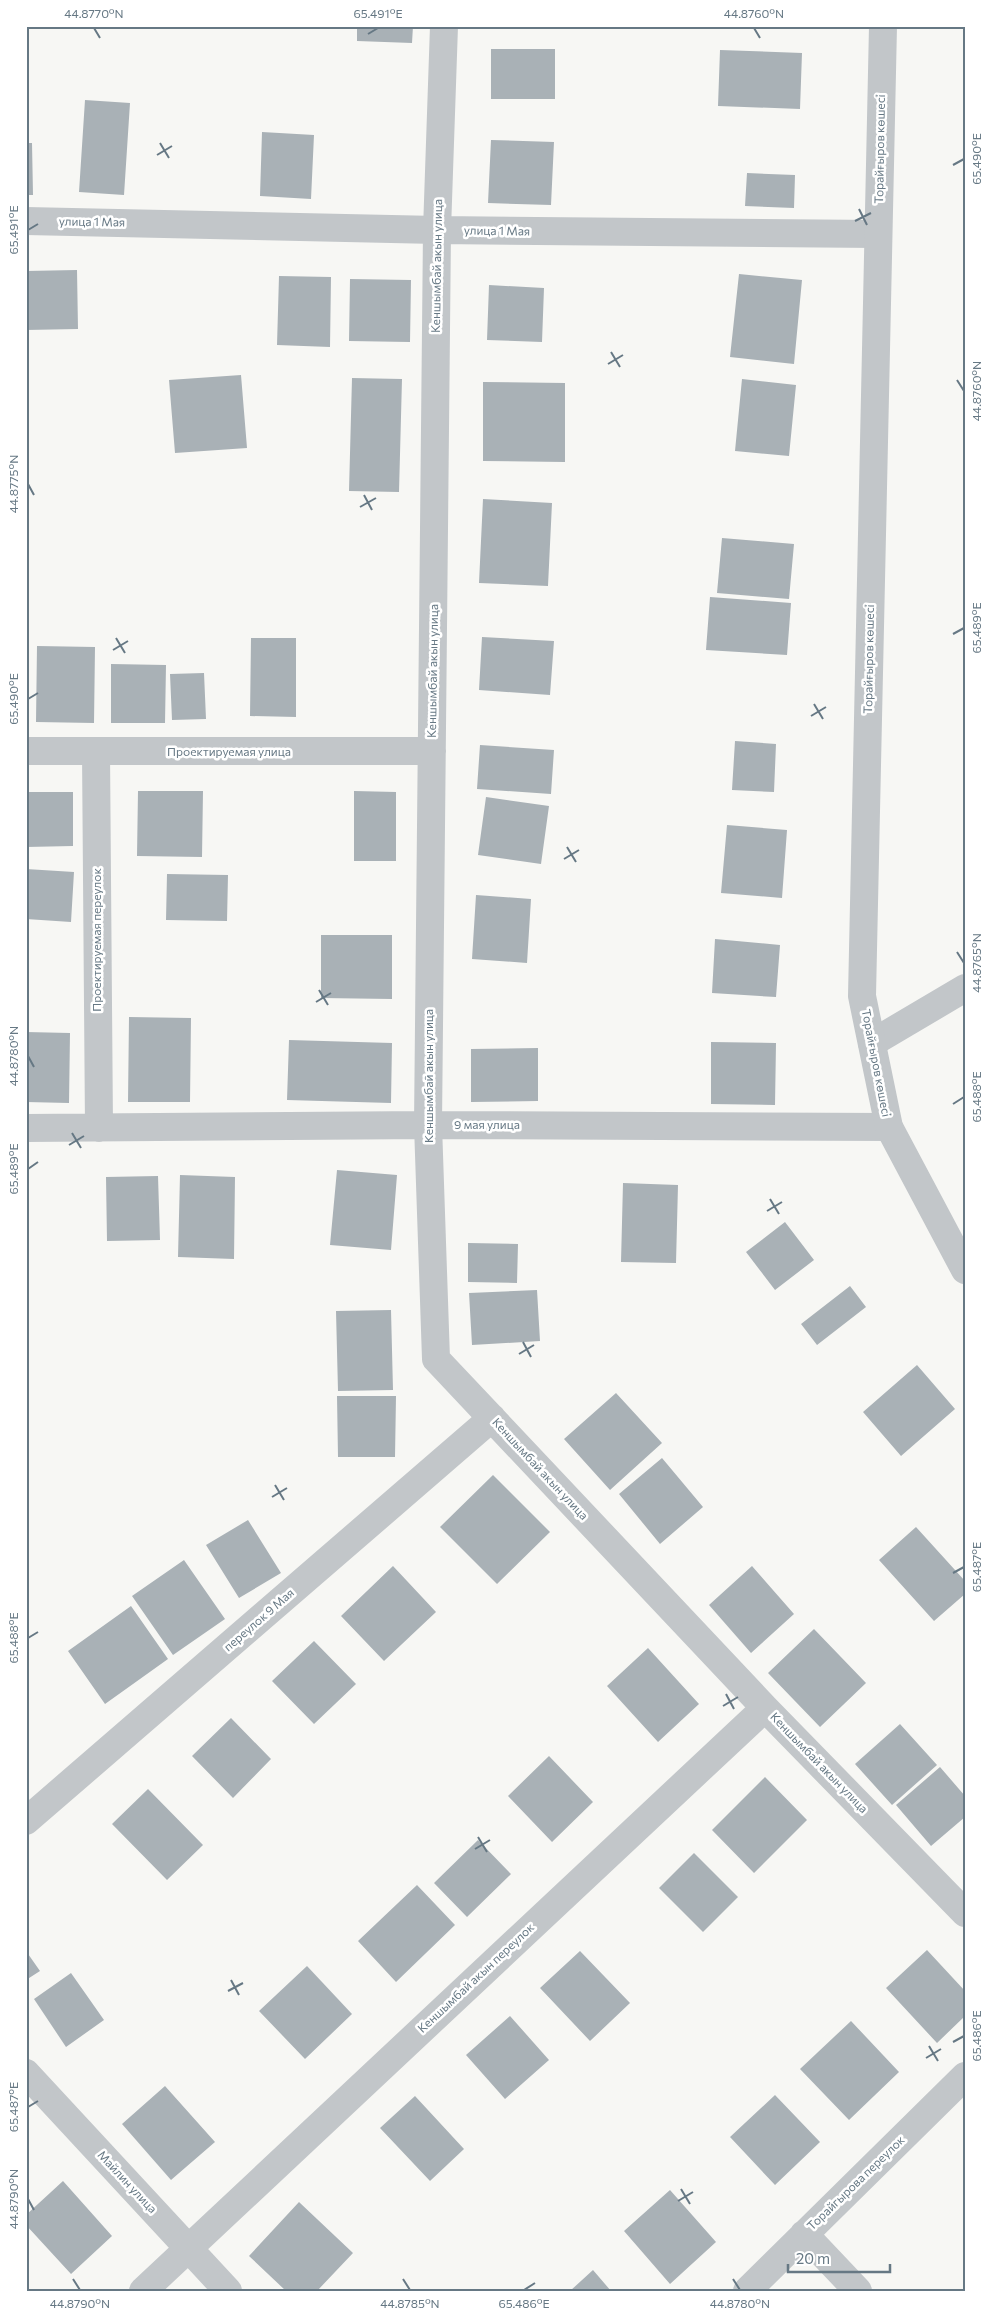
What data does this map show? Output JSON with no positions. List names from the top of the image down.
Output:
{
  "streets": {
    "street": [
      "Торайғыров көшесі",
      "улица 1 Мая",
      "Кеншымбай акын улица",
      "Проектируемая улица",
      "Проектируемая переулок",
      "9 мая улица",
      "переулок 9 Мая",
      "Кеншымбай акын переулок",
      "Майлин улица",
      "Торайгырова переулок"
    ]
  },
  "crossings": [
    ["Торайғыров көшесі", "улица 1 Мая"],
    ["Торайғыров көшесі", "9 мая улица"],
    ["улица 1 Мая", "Кеншымбай акын улица"],
    ["Кеншымбай акын улица", "Проектируемая улица"],
    ["Кеншымбай акын улица", "9 мая улица"],
    ["Кеншымбай акын улица", "переулок 9 Мая"],
    ["Кеншымбай акын улица", "Кеншымбай акын переулок"],
    ["Проектируемая улица", "Проектируемая переулок"],
    ["Проектируемая переулок", "9 мая улица"],
    ["Кеншымбай акын переулок", "Майлин улица"]
  ],
  "scale_bar": "20 m",
  "coordinates": [
    "44.8770°N",
    "65.491°E",
    "44.8760°N",
    "65.490°E",
    "44.8775°N",
    "65.489°E",
    "44.8765°N",
    "44.8780°N",
    "65.488°E",
    "65.487°E",
    "65.486°E",
    "44.8790°N",
    "44.8785°N"
  ]
}
